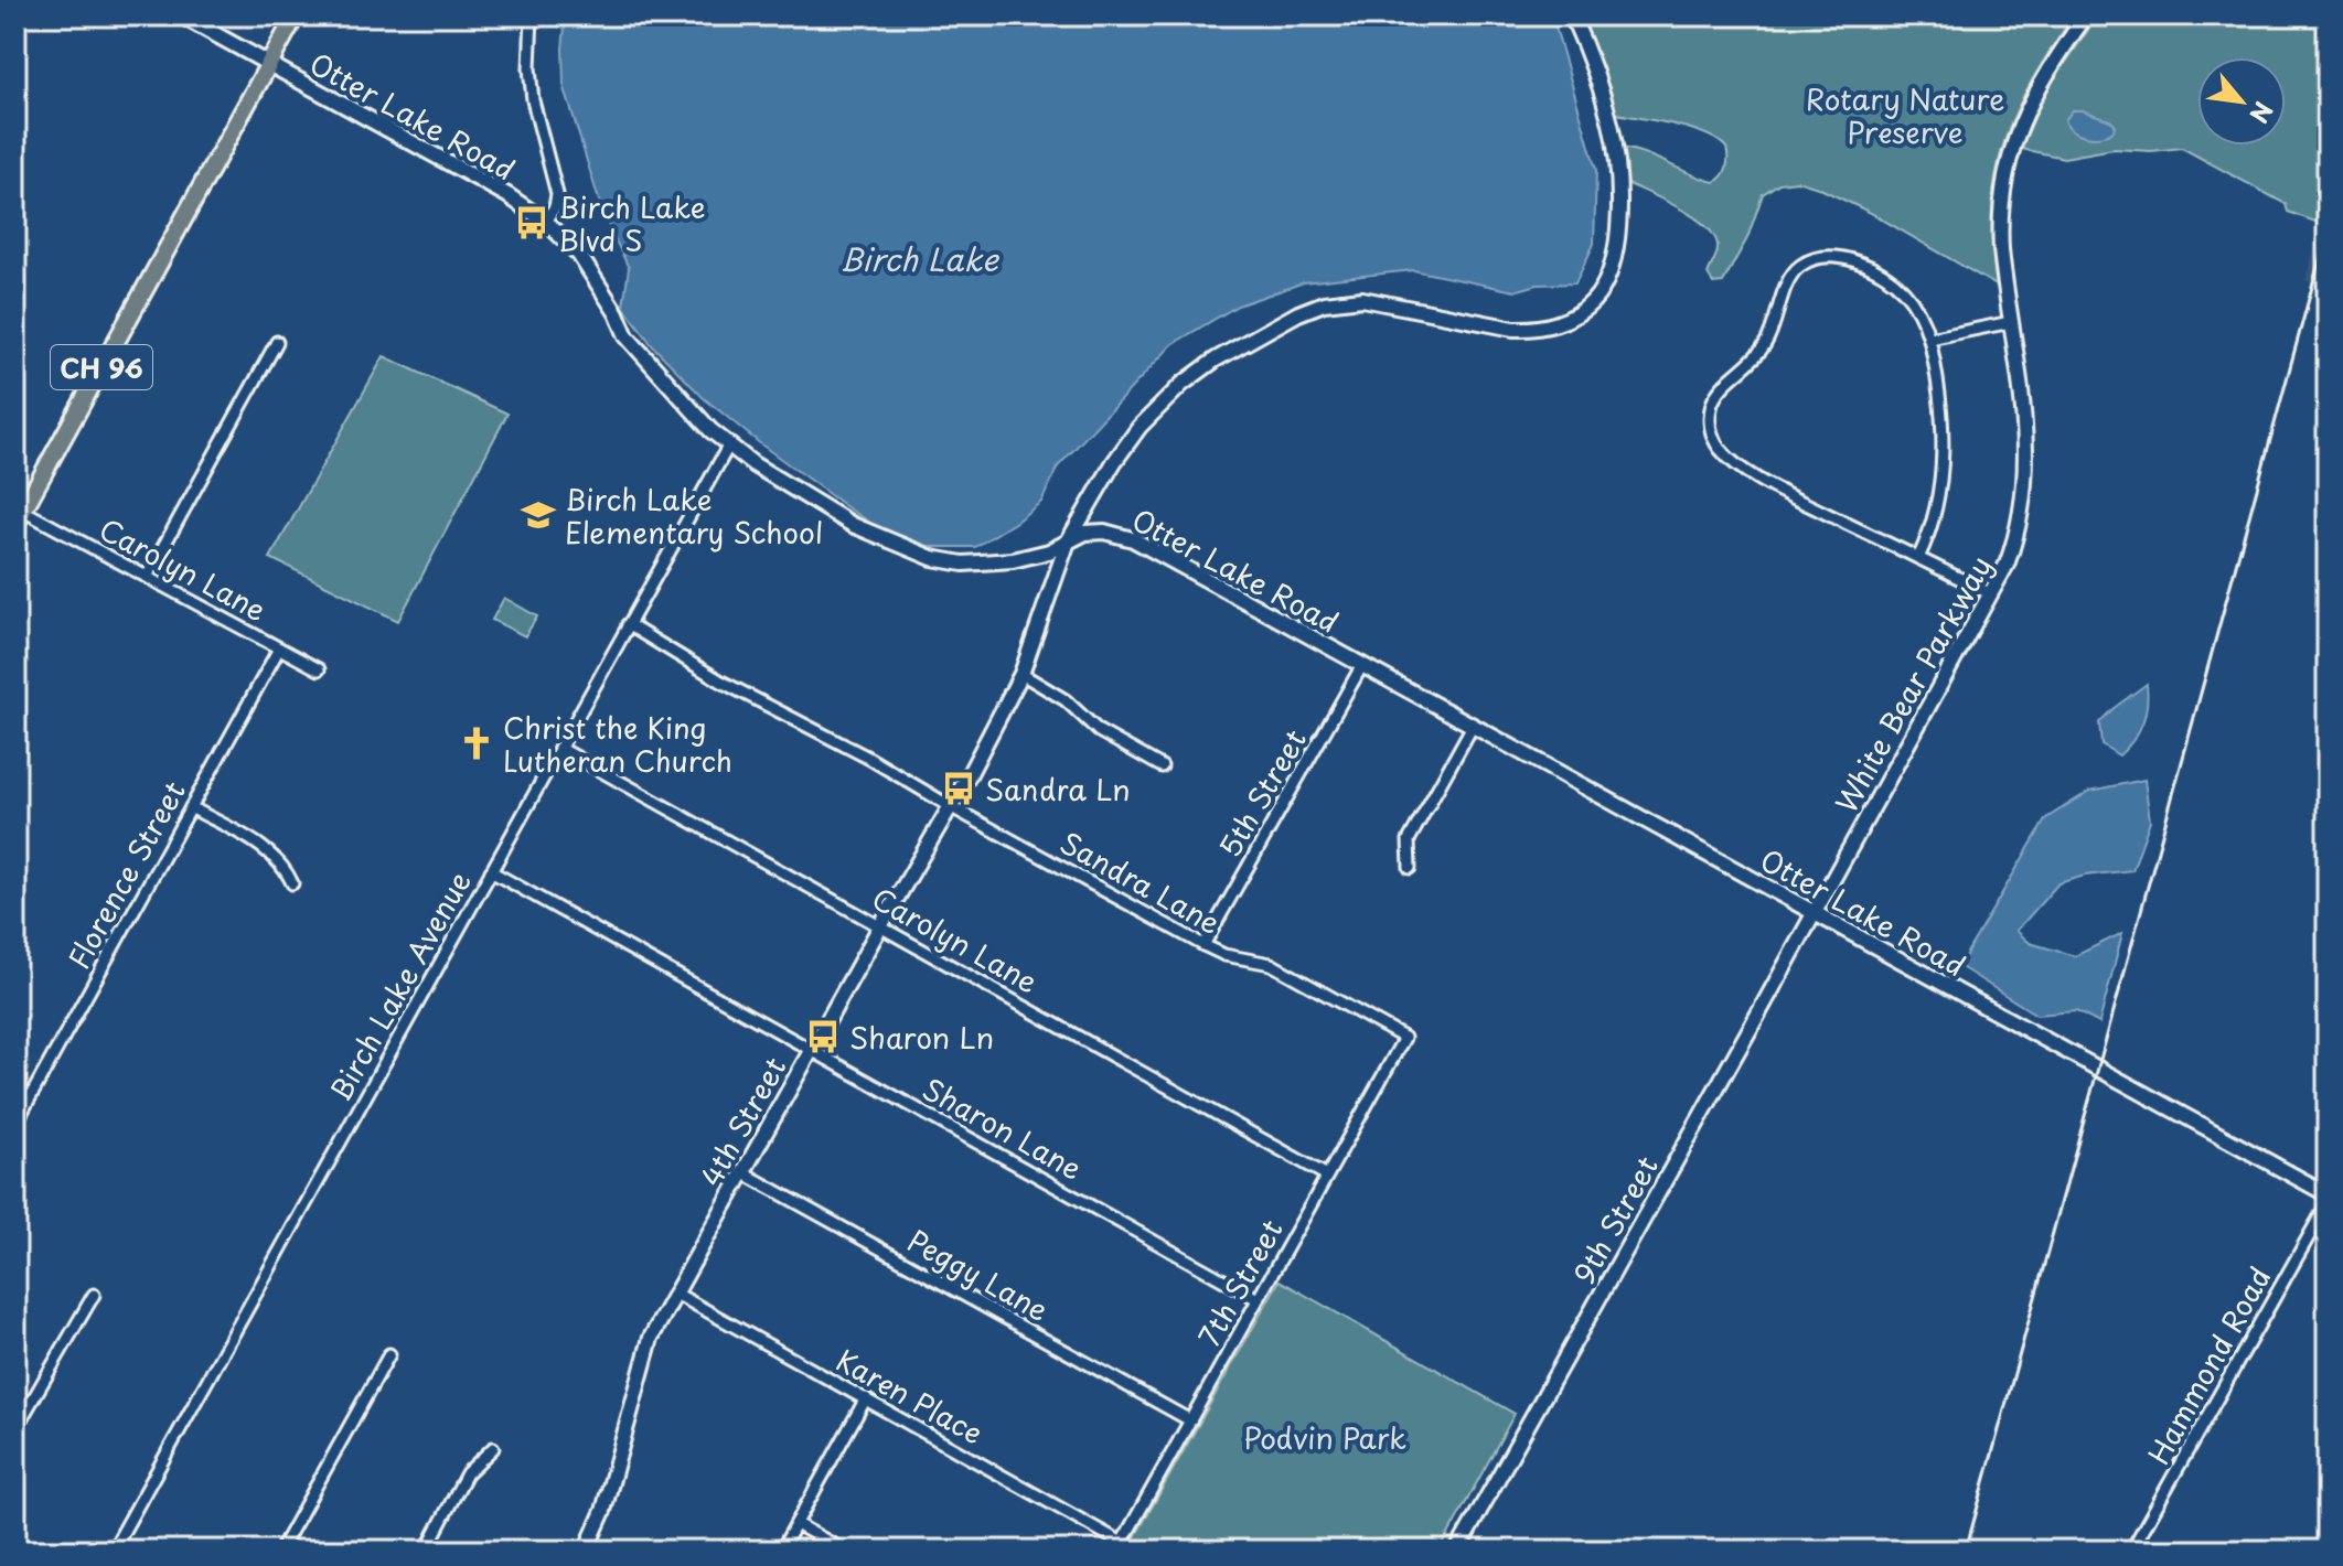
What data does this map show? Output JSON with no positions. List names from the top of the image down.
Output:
{
  "streets": {
    "main road": ["CH 96"],
    "street": [
      "Otter Lake Road",
      "Carolyn Lane",
      "White Bear Parkway",
      "5th Street",
      "Florence Street",
      "Sandra Lane",
      "Birch Lake Avenue",
      "4th Street",
      "Sharon Lane",
      "9th Street",
      "Peggy Lane",
      "7th Street",
      "Hammond Road",
      "Karen Place"
    ]
  },
  "crossings": [
    ["Otter Lake Road", "CH 96"],
    ["Otter Lake Road", "White Bear Parkway"],
    ["Otter Lake Road", "5th Street"],
    ["Otter Lake Road", "Birch Lake Avenue"],
    ["Otter Lake Road", "4th Street"],
    ["Otter Lake Road", "9th Street"],
    ["CH 96", "Carolyn Lane"],
    ["Carolyn Lane", "Florence Street"],
    ["Carolyn Lane", "Birch Lake Avenue"],
    ["Carolyn Lane", "4th Street"],
    ["Carolyn Lane", "7th Street"],
    ["White Bear Parkway", "9th Street"],
    ["5th Street", "Sandra Lane"],
    ["Sandra Lane", "Birch Lake Avenue"],
    ["Sandra Lane", "4th Street"],
    ["Sandra Lane", "7th Street"],
    ["Birch Lake Avenue", "Sharon Lane"],
    ["4th Street", "Sharon Lane"],
    ["4th Street", "Peggy Lane"],
    ["4th Street", "Karen Place"],
    ["Sharon Lane", "7th Street"],
    ["Peggy Lane", "7th Street"],
    ["7th Street", "Karen Place"]
  ],
  "water": ["Birch Lake"],
  "parks": ["Rotary Nature Preserve", "Podvin Park"],
  "places": {
    "bus stop": ["Birch Lake Blvd S", "Sandra Ln", "Sharon Ln"],
    "school or university": ["Birch Lake Elementary School"],
    "church": ["Christ the King Lutheran Church"]
  },
  "north": "bottom right"
}
